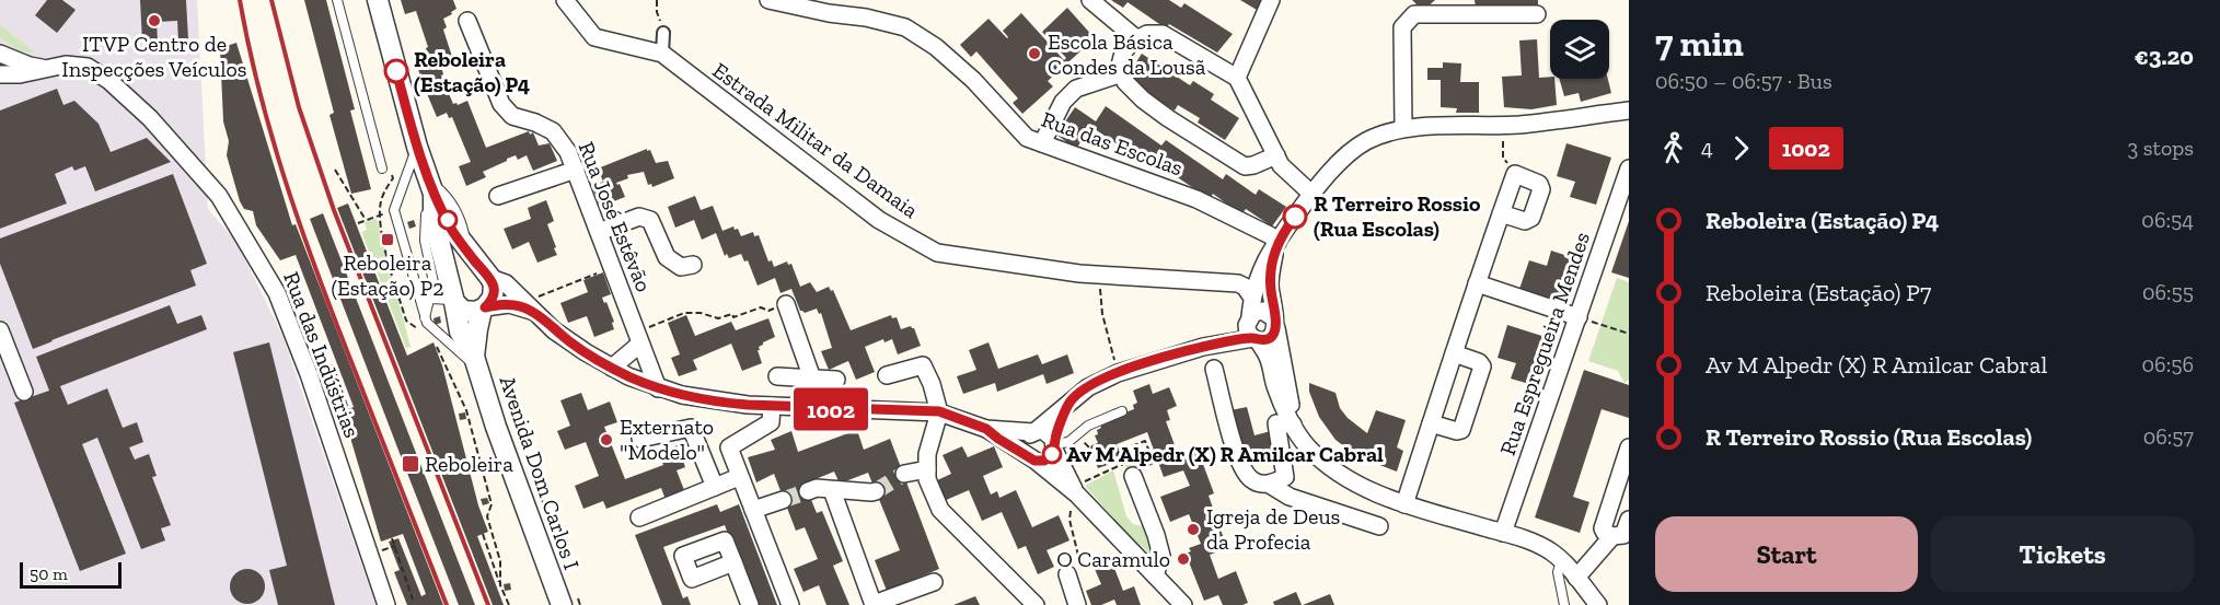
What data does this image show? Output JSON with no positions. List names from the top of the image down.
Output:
{
  "streets": {
    "street": [
      "Estrada Militar da Damaia",
      "Rua das Escolas",
      "Rua José Estêvão",
      "Rua Espregueira Mendes",
      "Rua das Indústrias",
      "Avenida Dom Carlos I"
    ]
  },
  "places": {
    "other": [
      "ITVP Centro de Inspecções Veículos",
      "Escola Básica Condes da Lousã",
      "Reboleira (Estação) P4",
      "R Terreiro Rossio (Rua Escolas)",
      "Externato \"Modelo\"",
      "Av M Alpedr (X) R Amilcar Cabral",
      "Igreja de Deus da Profecia",
      "O Caramulo"
    ],
    "transit": ["Reboleira (Estação) P2", "Reboleira"]
  },
  "lines": ["bus line 1002"],
  "scale_bar": "50 m",
  "page": {
    "on_map": "1002",
    "heading": ["7 min", "06:50 – 06:57 · Bus", "€3.20"],
    "legs": ["4", "1002", "3 stops"],
    "list": [
      {
        "name": "Reboleira (Estação) P4",
        "value": "06:54"
      },
      {
        "name": "Reboleira (Estação) P7",
        "value": "06:55"
      },
      {
        "name": "Av M Alpedr (X) R Amilcar Cabral",
        "value": "06:56"
      },
      {
        "name": "R Terreiro Rossio (Rua Escolas)",
        "value": "06:57"
      }
    ],
    "buttons": ["Start", "Tickets"],
    "scale": "50 m"
  }
}
